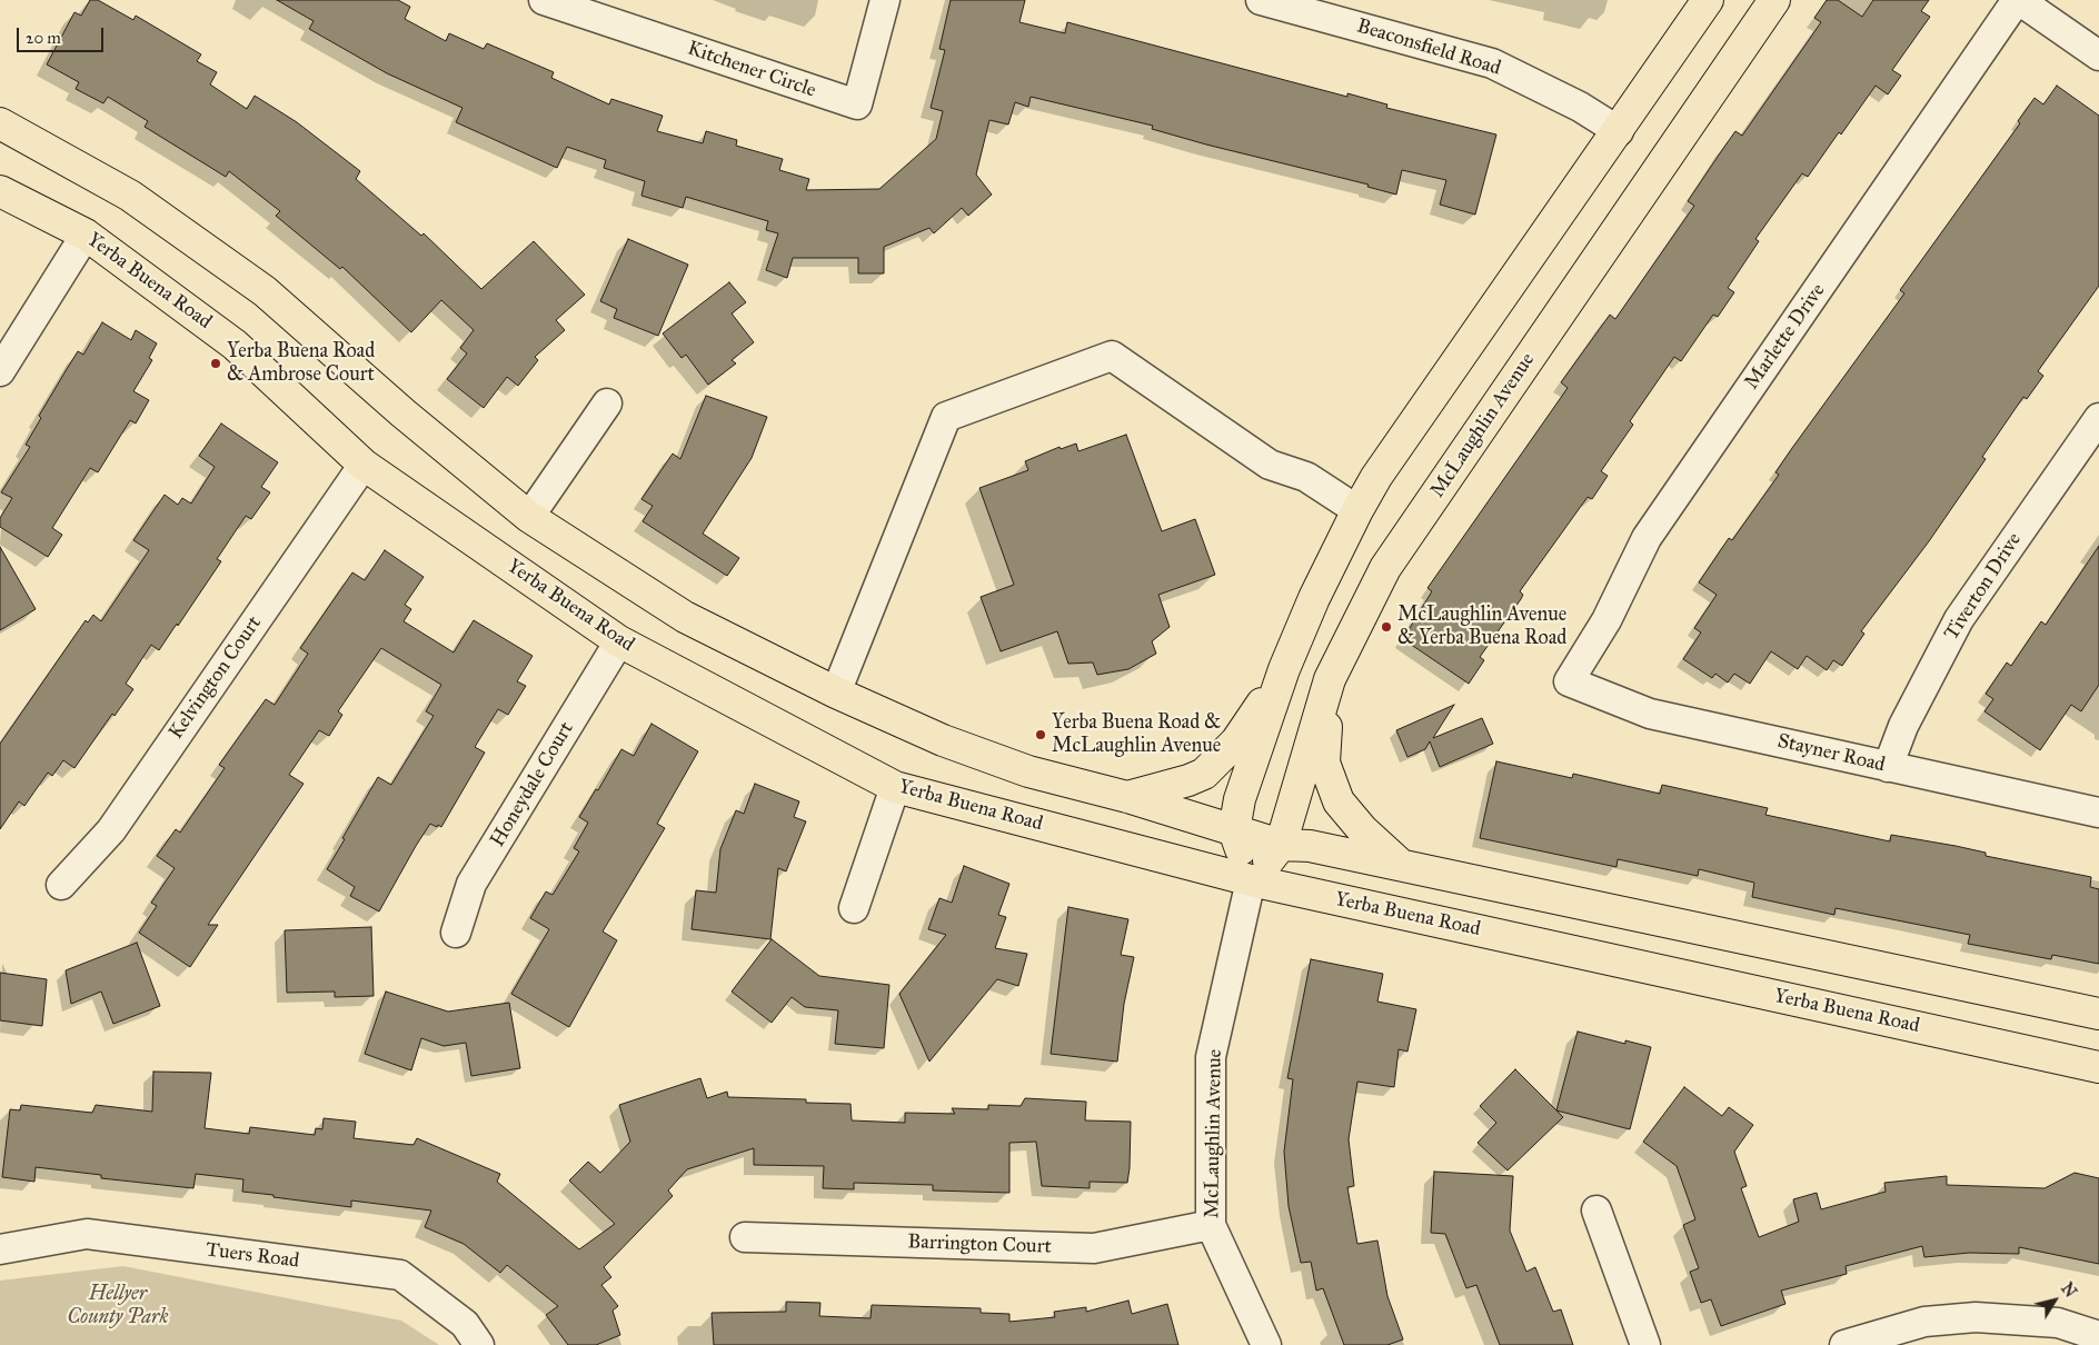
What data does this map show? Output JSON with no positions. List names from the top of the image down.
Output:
{
  "streets": {
    "main road": ["Yerba Buena Road", "McLaughlin Avenue"],
    "street": [
      "Beaconsfield Road",
      "Kitchener Circle",
      "Marlette Drive",
      "Tiverton Drive",
      "Kelvington Court",
      "Stayner Road",
      "Honeydale Court",
      "Barrington Court",
      "Tuers Road"
    ]
  },
  "crossings": [
    ["Yerba Buena Road", "McLaughlin Avenue"],
    ["Yerba Buena Road", "Kelvington Court"],
    ["Yerba Buena Road", "Honeydale Court"],
    ["Marlette Drive", "Stayner Road"],
    ["McLaughlin Avenue", "Barrington Court"],
    ["Tiverton Drive", "Stayner Road"]
  ],
  "parks": ["Hellyer County Park"],
  "places": ["Yerba Buena Road & Ambrose Court", "McLaughlin Avenue & Yerba Buena Road", "Yerba Buena Road & McLaughlin Avenue"],
  "scale_bar": "20 m",
  "north": "top right"
}
